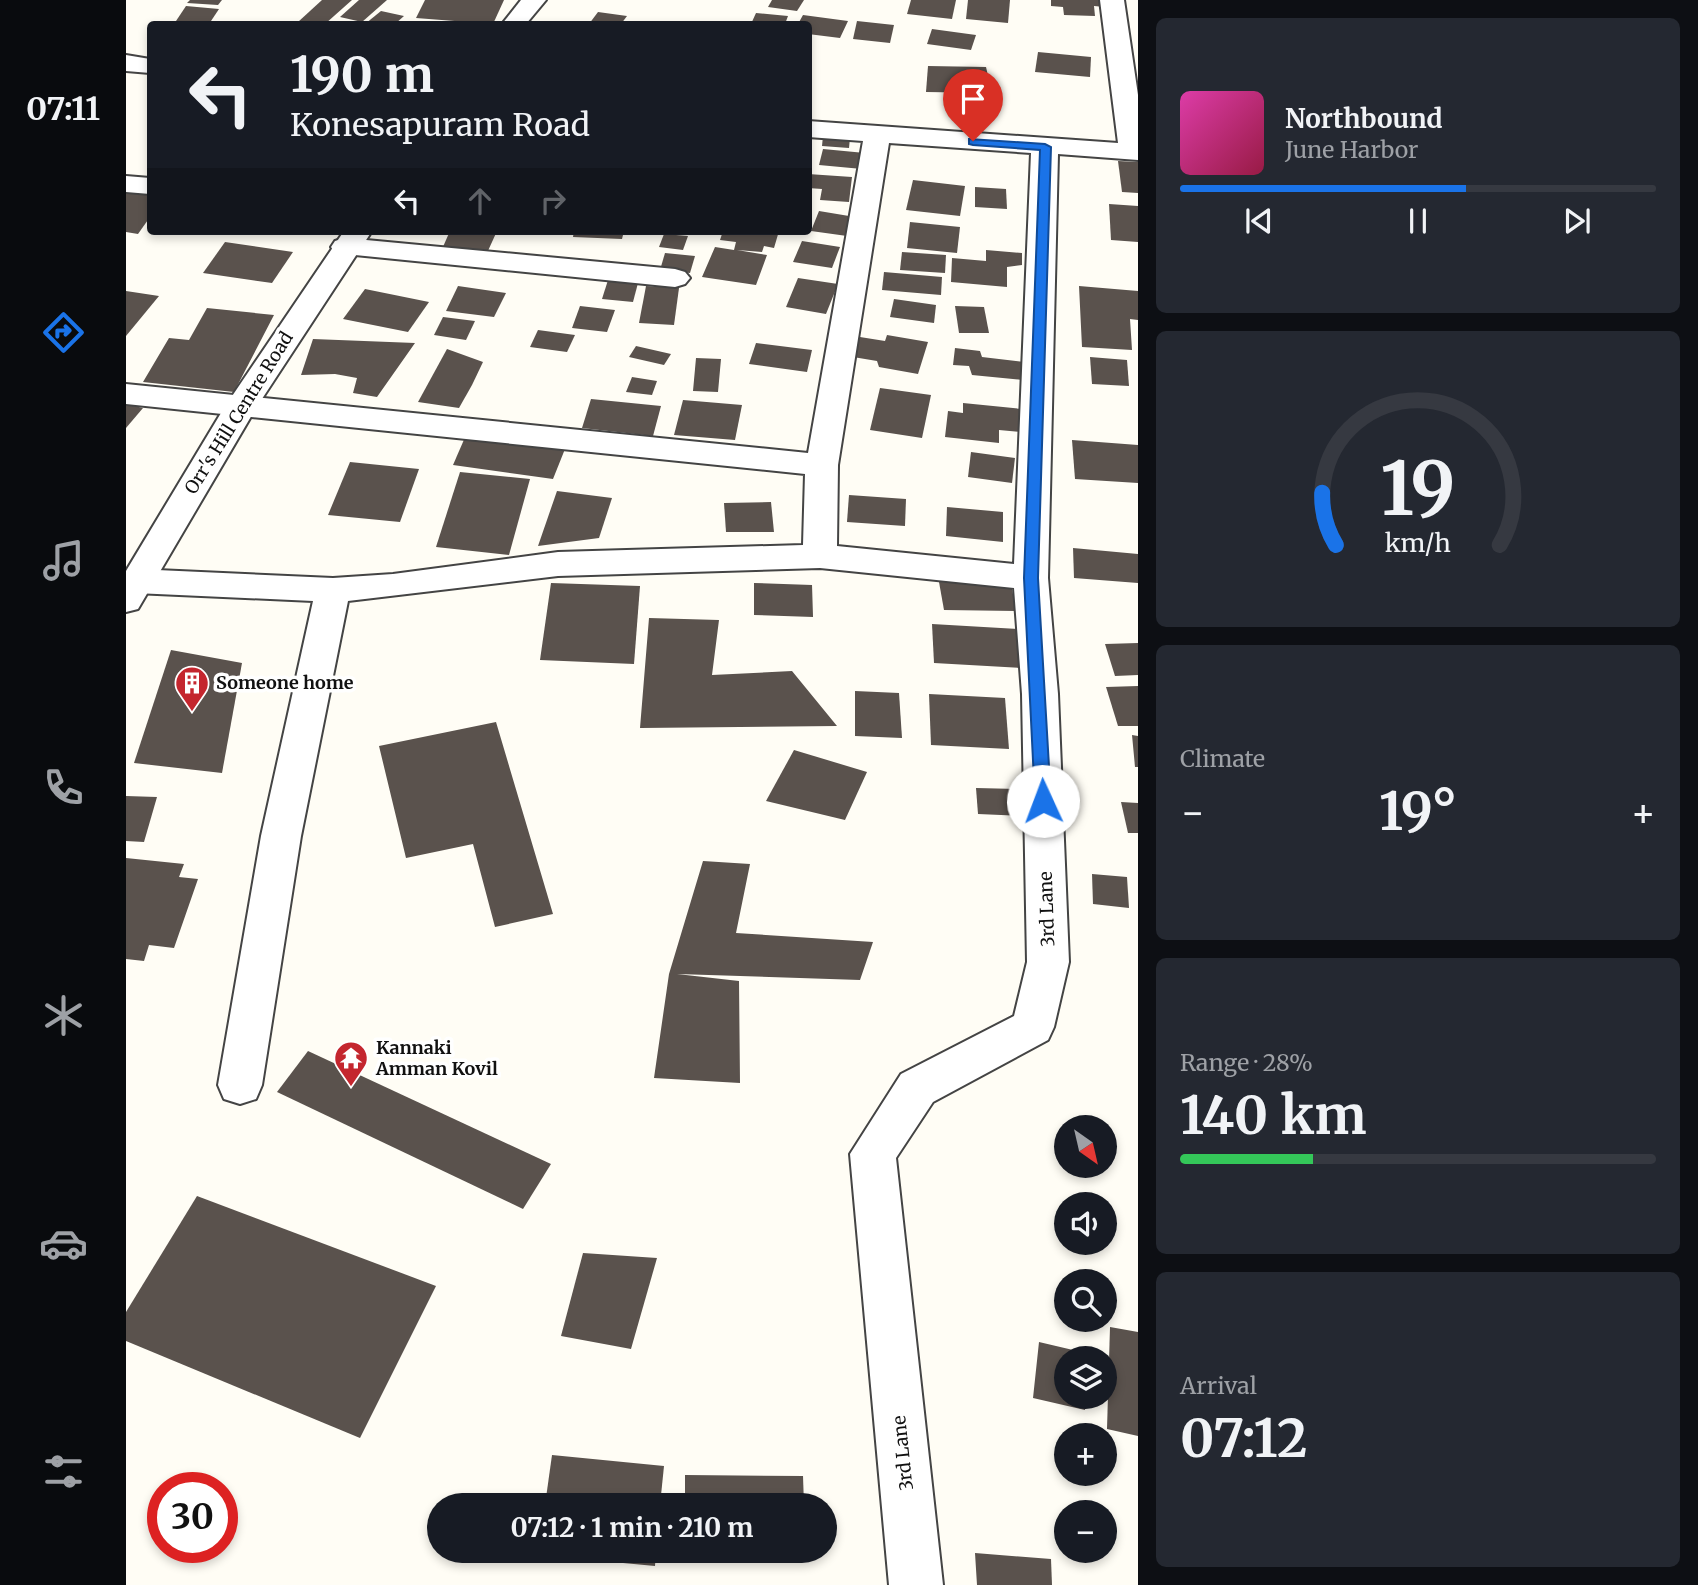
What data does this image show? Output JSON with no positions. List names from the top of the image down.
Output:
{
  "streets": {
    "street": ["Orr's Hill Centre Road", "3rd Lane"]
  },
  "places": {
    "building": ["Someone home"],
    "temple": ["Kannaki Amman Kovil"]
  },
  "north": "bottom right",
  "page": {
    "tabs": "07:11",
    "turn": ["190 m", "Konesapuram Road"],
    "song": ["Northbound", "June Harbor"],
    "tile": [
      "Climate",
      ["Range · 28%", "140 km"],
      ["Arrival", "07:12"]
    ],
    "heat": ["−", "19°", "+"],
    "map_buttons": ["+", "−"],
    "limit": "30",
    "trip": "07:12 · 1 min · 210 m",
    "gauge": ["19", "km/h"]
  }
}
